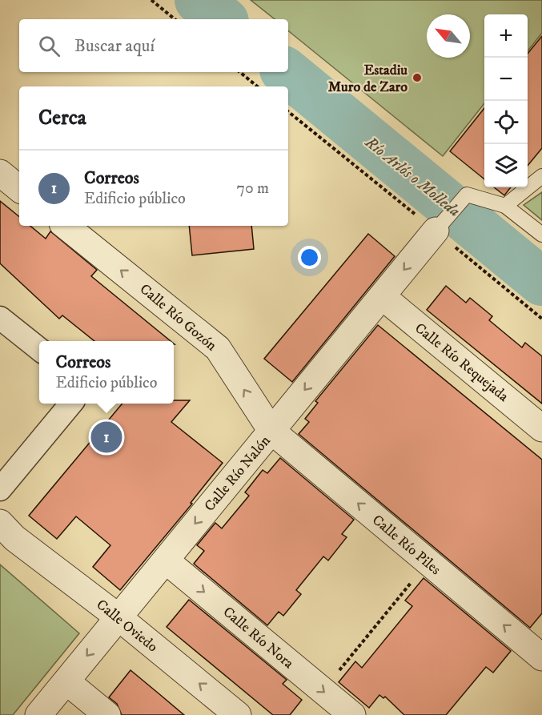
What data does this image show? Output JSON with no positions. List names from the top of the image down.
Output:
{
  "streets": {
    "street": [
      "Calle Río Gozón",
      "Calle Río Requejada",
      "Calle Río Nalón",
      "Calle Río Piles",
      "Calle Oviedo",
      "Calle Río Nora"
    ]
  },
  "crossings": [
    ["Calle Río Gozón", "Calle Río Nalón"],
    ["Calle Río Gozón", "Calle Río Piles"],
    ["Calle Río Requejada", "Calle Río Nalón"],
    ["Calle Río Nalón", "Calle Río Piles"],
    ["Calle Río Nalón", "Calle Oviedo"],
    ["Calle Río Nalón", "Calle Río Nora"]
  ],
  "one_way": [
    "Calle Río Gozón",
    "Calle Río Nalón",
    "Calle Río Piles",
    "Calle Río Nora"
  ],
  "water": ["Río Arlós o Molleda"],
  "places": ["Estadiu Muro de Zaro"],
  "north": "top left",
  "page": {
    "map_buttons": ["+", "−"],
    "search": "Buscar aquí",
    "heading": "Cerca",
    "list": [
      {
        "mark": "1",
        "name": "Correos",
        "note": "Edificio público",
        "value": "70 m"
      }
    ],
    "popup": ["Correos", "Edificio público"],
    "pins": "1"
  }
}
